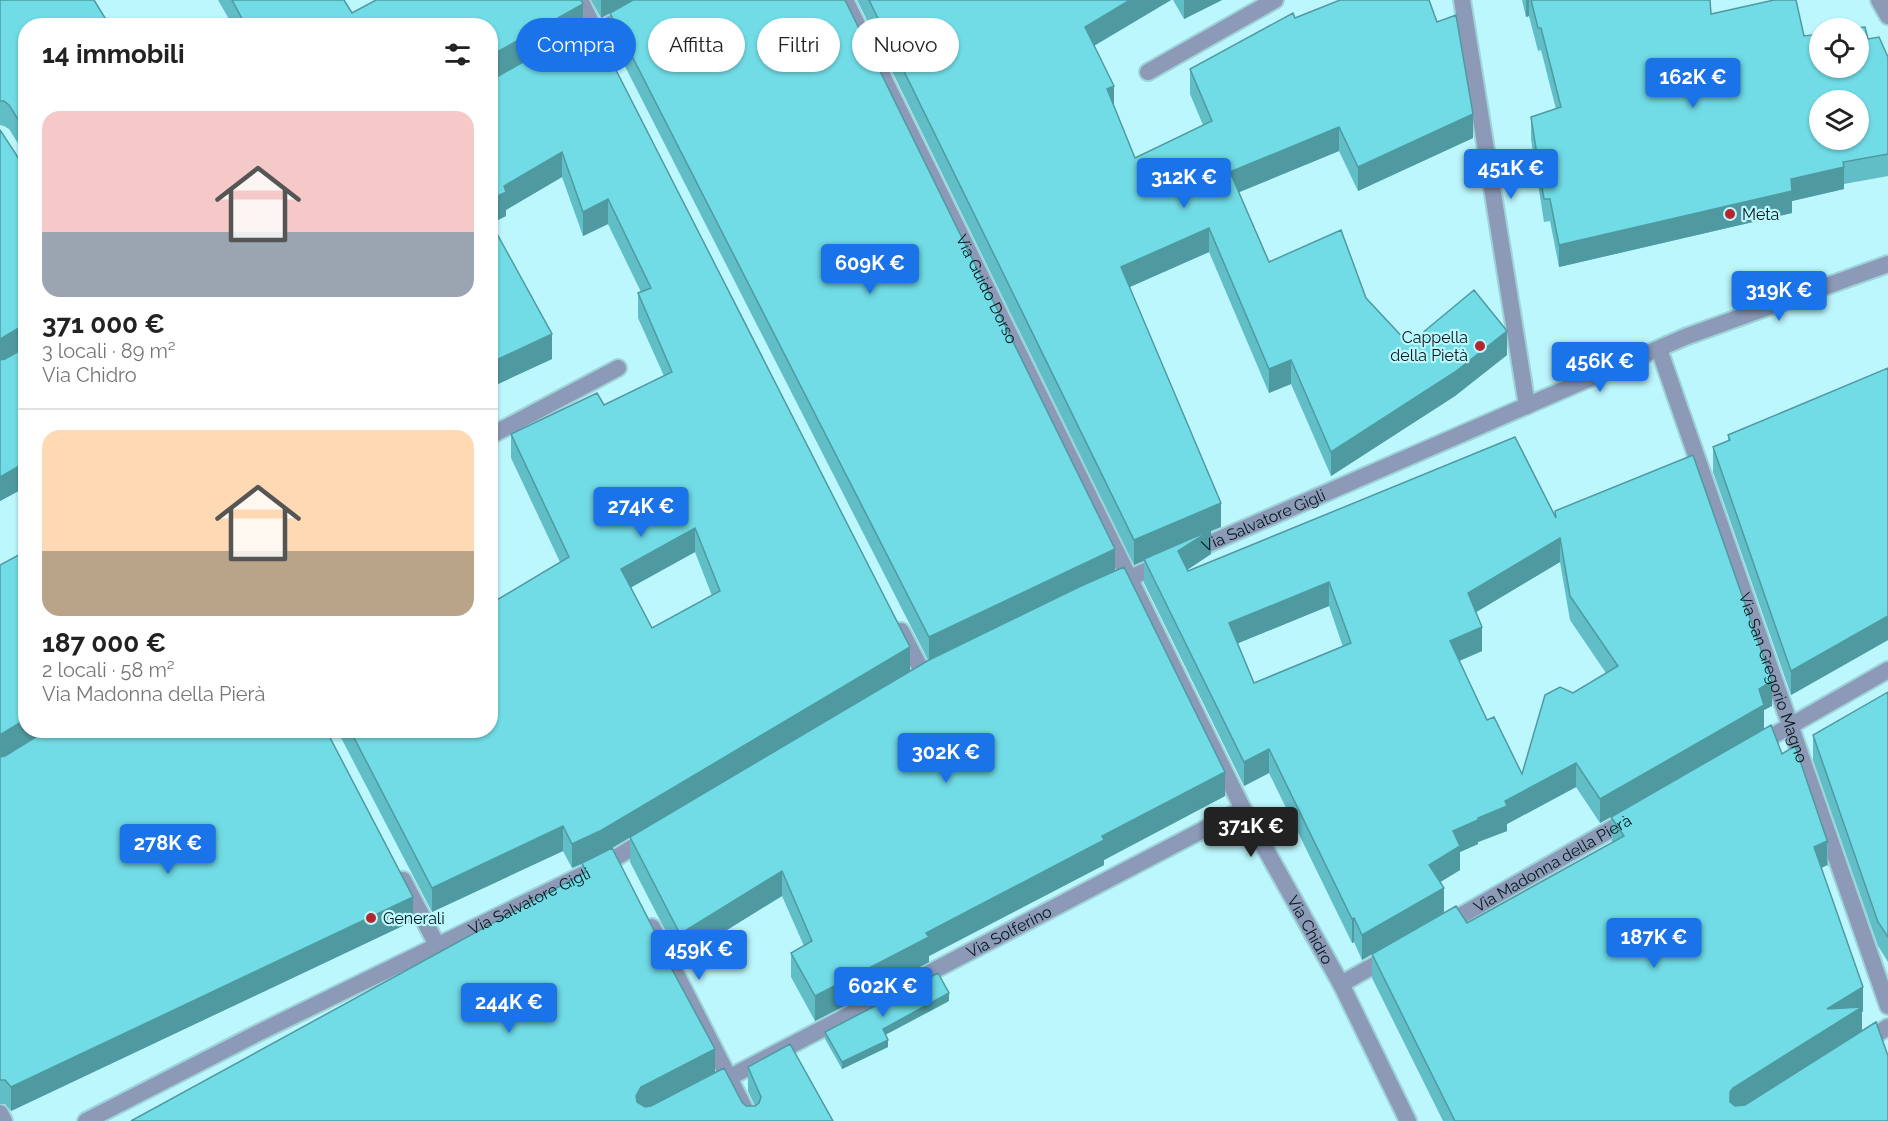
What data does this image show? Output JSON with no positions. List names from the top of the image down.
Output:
{
  "streets": {
    "street": [
      "Via Guido Dorso",
      "Via Salvatore Gigli",
      "Via San Gregorio Magno",
      "Via Madonna della Pierà",
      "Via Chidro",
      "Via Solferino"
    ]
  },
  "crossings": [
    ["Via Guido Dorso", "Via Salvatore Gigli"],
    ["Via Guido Dorso", "Via Chidro"],
    ["Via Salvatore Gigli", "Via San Gregorio Magno"],
    ["Via Salvatore Gigli", "Via Chidro"],
    ["Via Chidro", "Via Solferino"]
  ],
  "places": ["Meta", "Cappella della Pietà", "Generali"],
  "page": {
    "chip": [
      "Compra",
      "Affitta",
      "Filtri",
      "Nuovo"
    ],
    "heading": "14 immobili",
    "price": [
      "162K €",
      "451K €",
      "312K €",
      "609K €",
      "319K €",
      "456K €",
      "274K €",
      "302K €",
      "371K €",
      "278K €",
      "187K €",
      "459K €",
      "602K €",
      "244K €"
    ],
    "list": [
      {
        "name": "371 000 €",
        "note": "3 locali · 89 m² · Via Chidro"
      },
      {
        "name": "187 000 €",
        "note": "2 locali · 58 m² · Via Madonna della Pierà"
      }
    ]
  }
}
